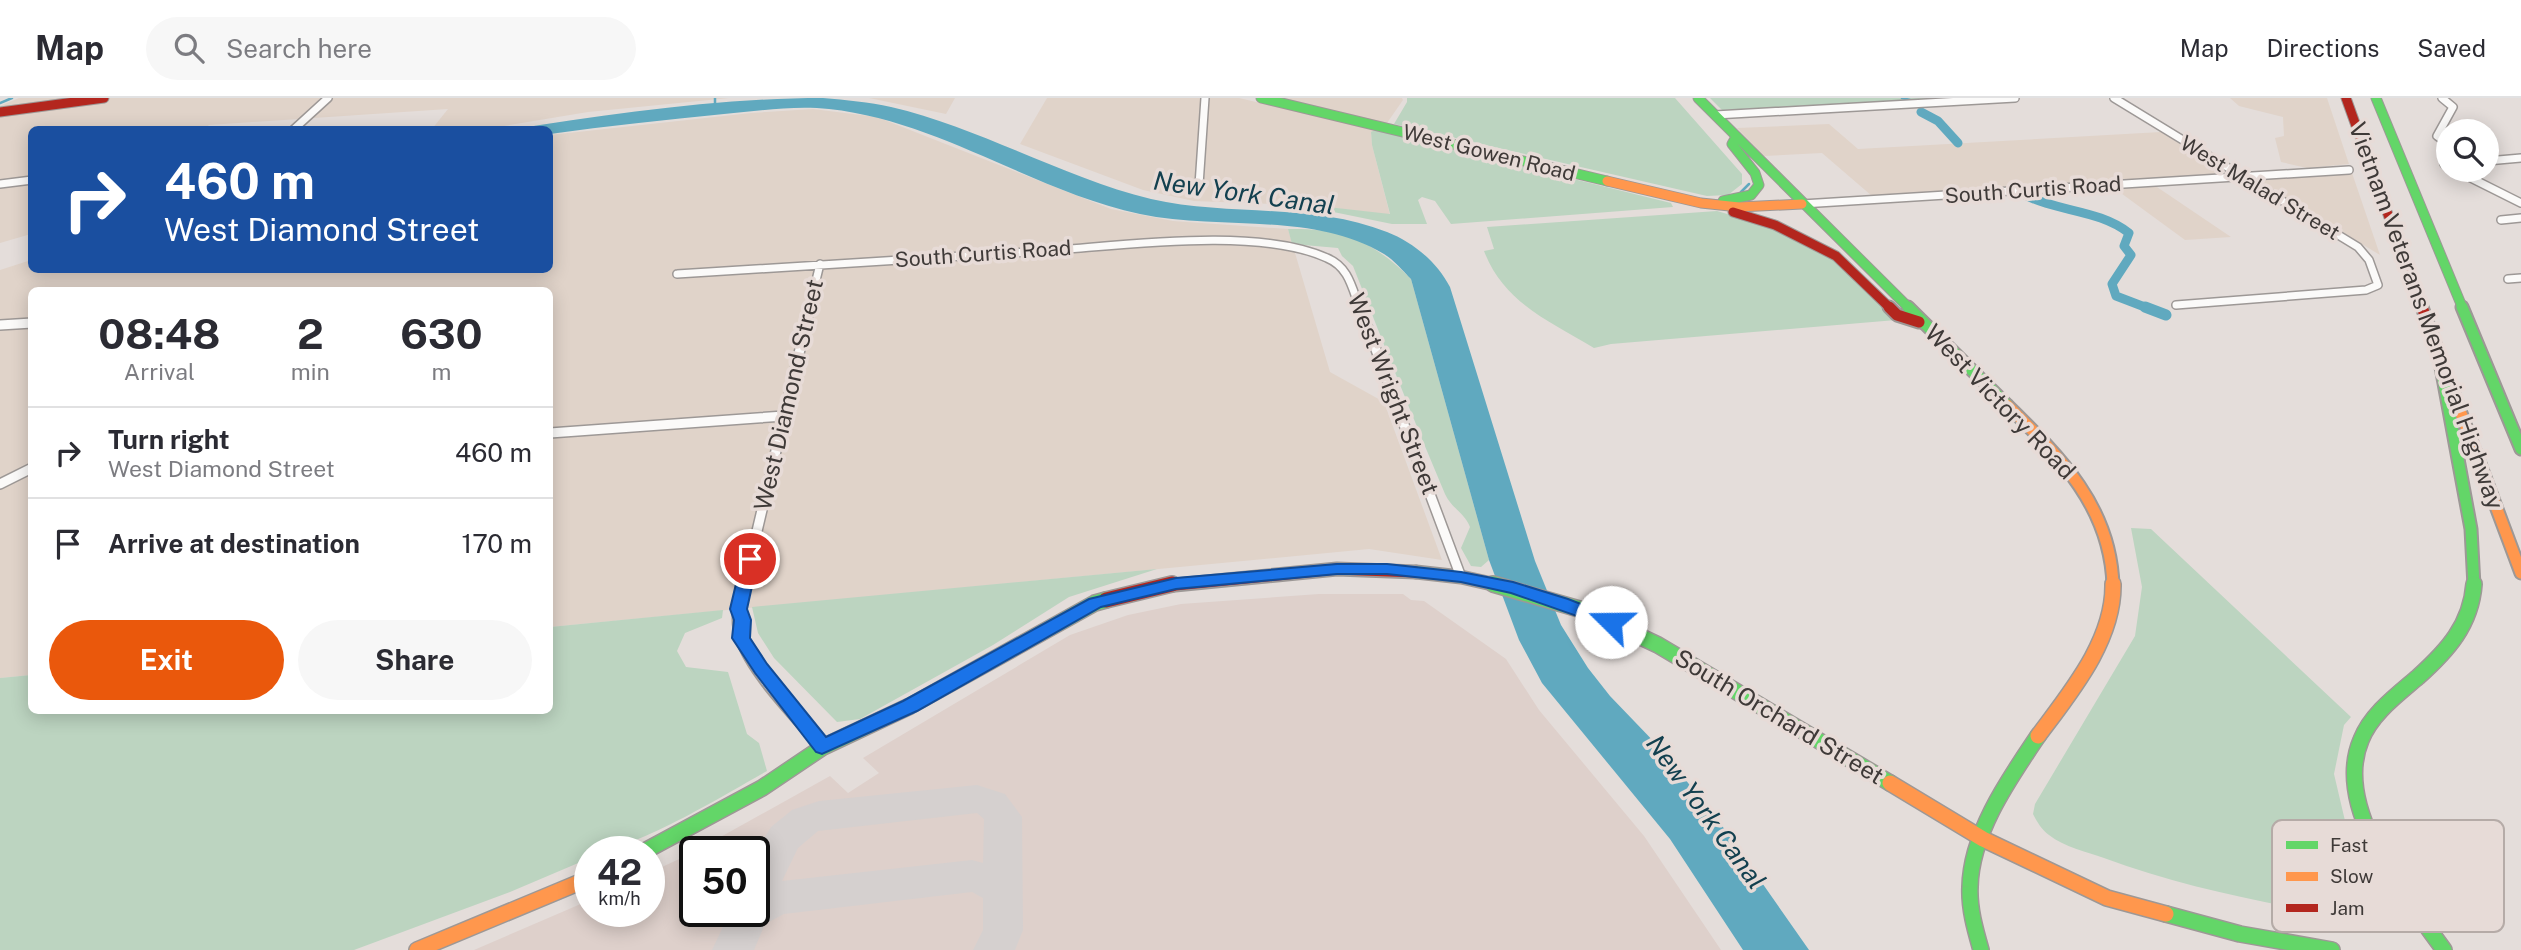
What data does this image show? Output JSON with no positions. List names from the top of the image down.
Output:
{
  "streets": {
    "main road": [
      "West Gowen Road",
      "South Curtis Road",
      "Vietnam Veterans Memorial Highway",
      "West Victory Road",
      "South Orchard Street"
    ],
    "street": ["West Malad Street", "West Wright Street", "West Diamond Street"]
  },
  "crossings": [
    ["West Gowen Road", "South Curtis Road"],
    ["West Malad Street", "South Curtis Road"],
    ["South Curtis Road", "West Wright Street"],
    ["South Curtis Road", "West Diamond Street"],
    ["South Curtis Road", "West Victory Road"],
    ["West Wright Street", "South Orchard Street"],
    ["West Diamond Street", "South Orchard Street"],
    ["West Victory Road", "South Orchard Street"]
  ],
  "water": ["New York Canal"],
  "legend": ["Fast", "Slow", "Jam"],
  "page": {
    "header": "Map",
    "search": "Search here",
    "nav": ["Map", "Directions", "Saved"],
    "turn": ["460 m", "West Diamond Street"],
    "eta": [
      "08:48",
      "Arrival",
      "2",
      "min",
      "630",
      "m"
    ],
    "list": [
      {
        "name": "Turn right",
        "note": "West Diamond Street",
        "value": "460 m"
      },
      {
        "name": "Arrive at destination",
        "value": "170 m"
      }
    ],
    "buttons": ["Exit", "Share"],
    "speed": "42 km/h",
    "limit": "50"
  }
}
